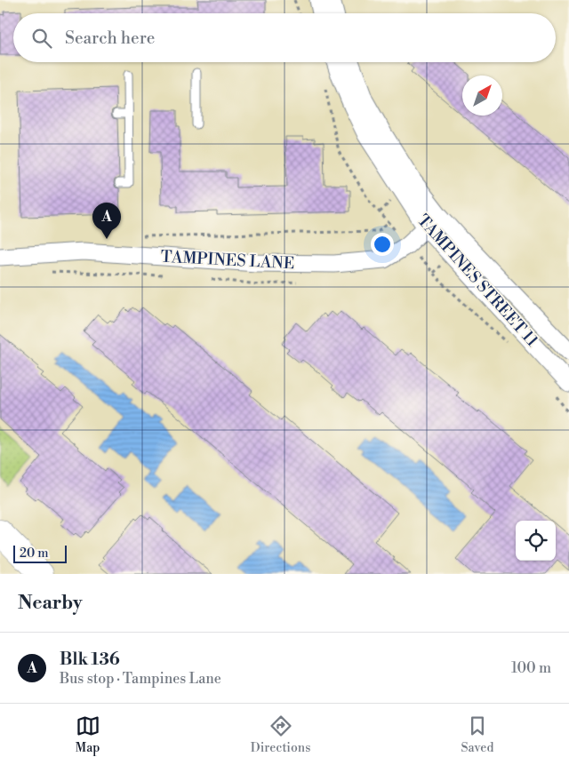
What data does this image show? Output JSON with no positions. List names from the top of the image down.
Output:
{
  "streets": {
    "street": ["TAMPINES LANE", "TAMPINES STREET 11"]
  },
  "crossings": [
    ["TAMPINES LANE", "TAMPINES STREET 11"]
  ],
  "scale_bar": "20 m",
  "north": "top right",
  "page": {
    "search": "Search here",
    "pins": "A",
    "scale": "20 m",
    "heading": "Nearby",
    "list": [
      {
        "mark": "A",
        "name": "Blk 136",
        "note": "Bus stop · Tampines Lane",
        "value": "100 m"
      }
    ],
    "nav": ["Map", "Directions", "Saved"]
  }
}
